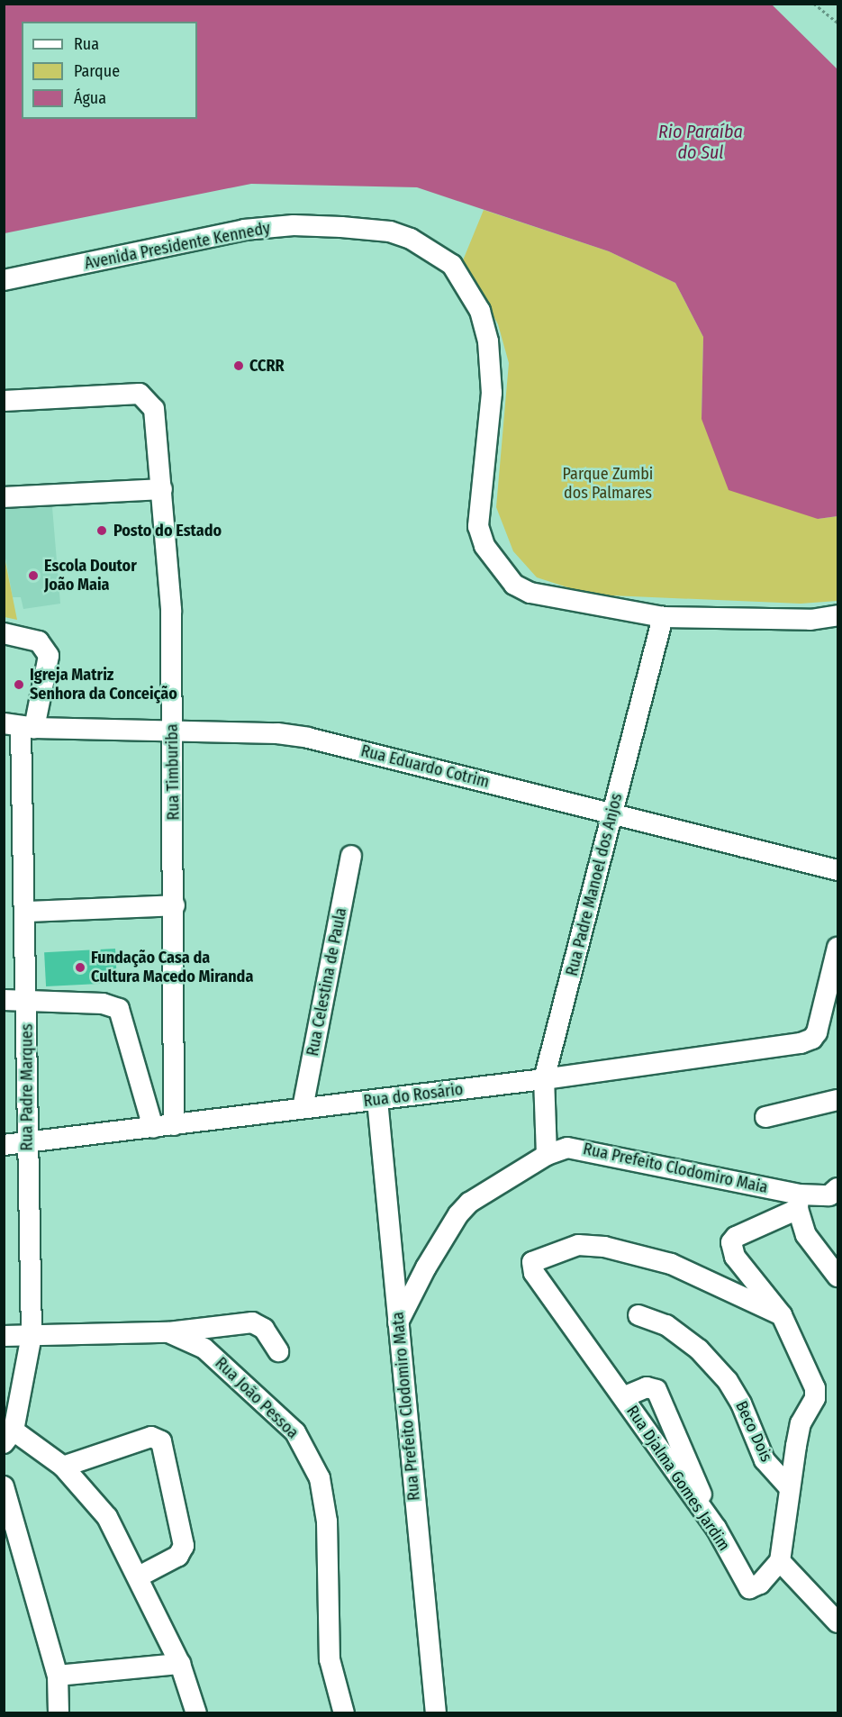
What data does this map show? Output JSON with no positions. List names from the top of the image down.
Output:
{
  "streets": {
    "street": [
      "Avenida Presidente Kennedy",
      "Rua Eduardo Cotrim",
      "Rua Timburiba",
      "Rua Padre Manoel dos Anjos",
      "Rua Celestina de Paula",
      "Rua Padre Marques",
      "Rua do Rosário",
      "Rua Prefeito Clodomiro Maia",
      "Rua João Pessoa",
      "Rua Prefeito Clodomiro Mata",
      "Beco Dois",
      "Rua Djalma Gomes Jardim"
    ]
  },
  "crossings": [
    ["Avenida Presidente Kennedy", "Rua Padre Manoel dos Anjos"],
    ["Rua Eduardo Cotrim", "Rua Timburiba"],
    ["Rua Eduardo Cotrim", "Rua Padre Manoel dos Anjos"],
    ["Rua Eduardo Cotrim", "Rua Padre Marques"],
    ["Rua Timburiba", "Rua do Rosário"],
    ["Rua Padre Manoel dos Anjos", "Rua do Rosário"],
    ["Rua Padre Manoel dos Anjos", "Rua Prefeito Clodomiro Maia"],
    ["Rua Celestina de Paula", "Rua do Rosário"],
    ["Rua Padre Marques", "Rua do Rosário"],
    ["Rua Padre Marques", "Rua João Pessoa"],
    ["Rua do Rosário", "Rua Prefeito Clodomiro Mata"],
    ["Rua Prefeito Clodomiro Maia", "Rua Prefeito Clodomiro Mata"]
  ],
  "water": ["Rio Paraíba do Sul"],
  "parks": ["Parque Zumbi dos Palmares"],
  "places": [
    "CCRR",
    "Posto do Estado",
    "Escola Doutor João Maia",
    "Igreja Matriz Senhora da Conceição",
    "Fundação Casa da Cultura Macedo Miranda"
  ],
  "legend": ["Rua", "Parque", "Água"]
}
